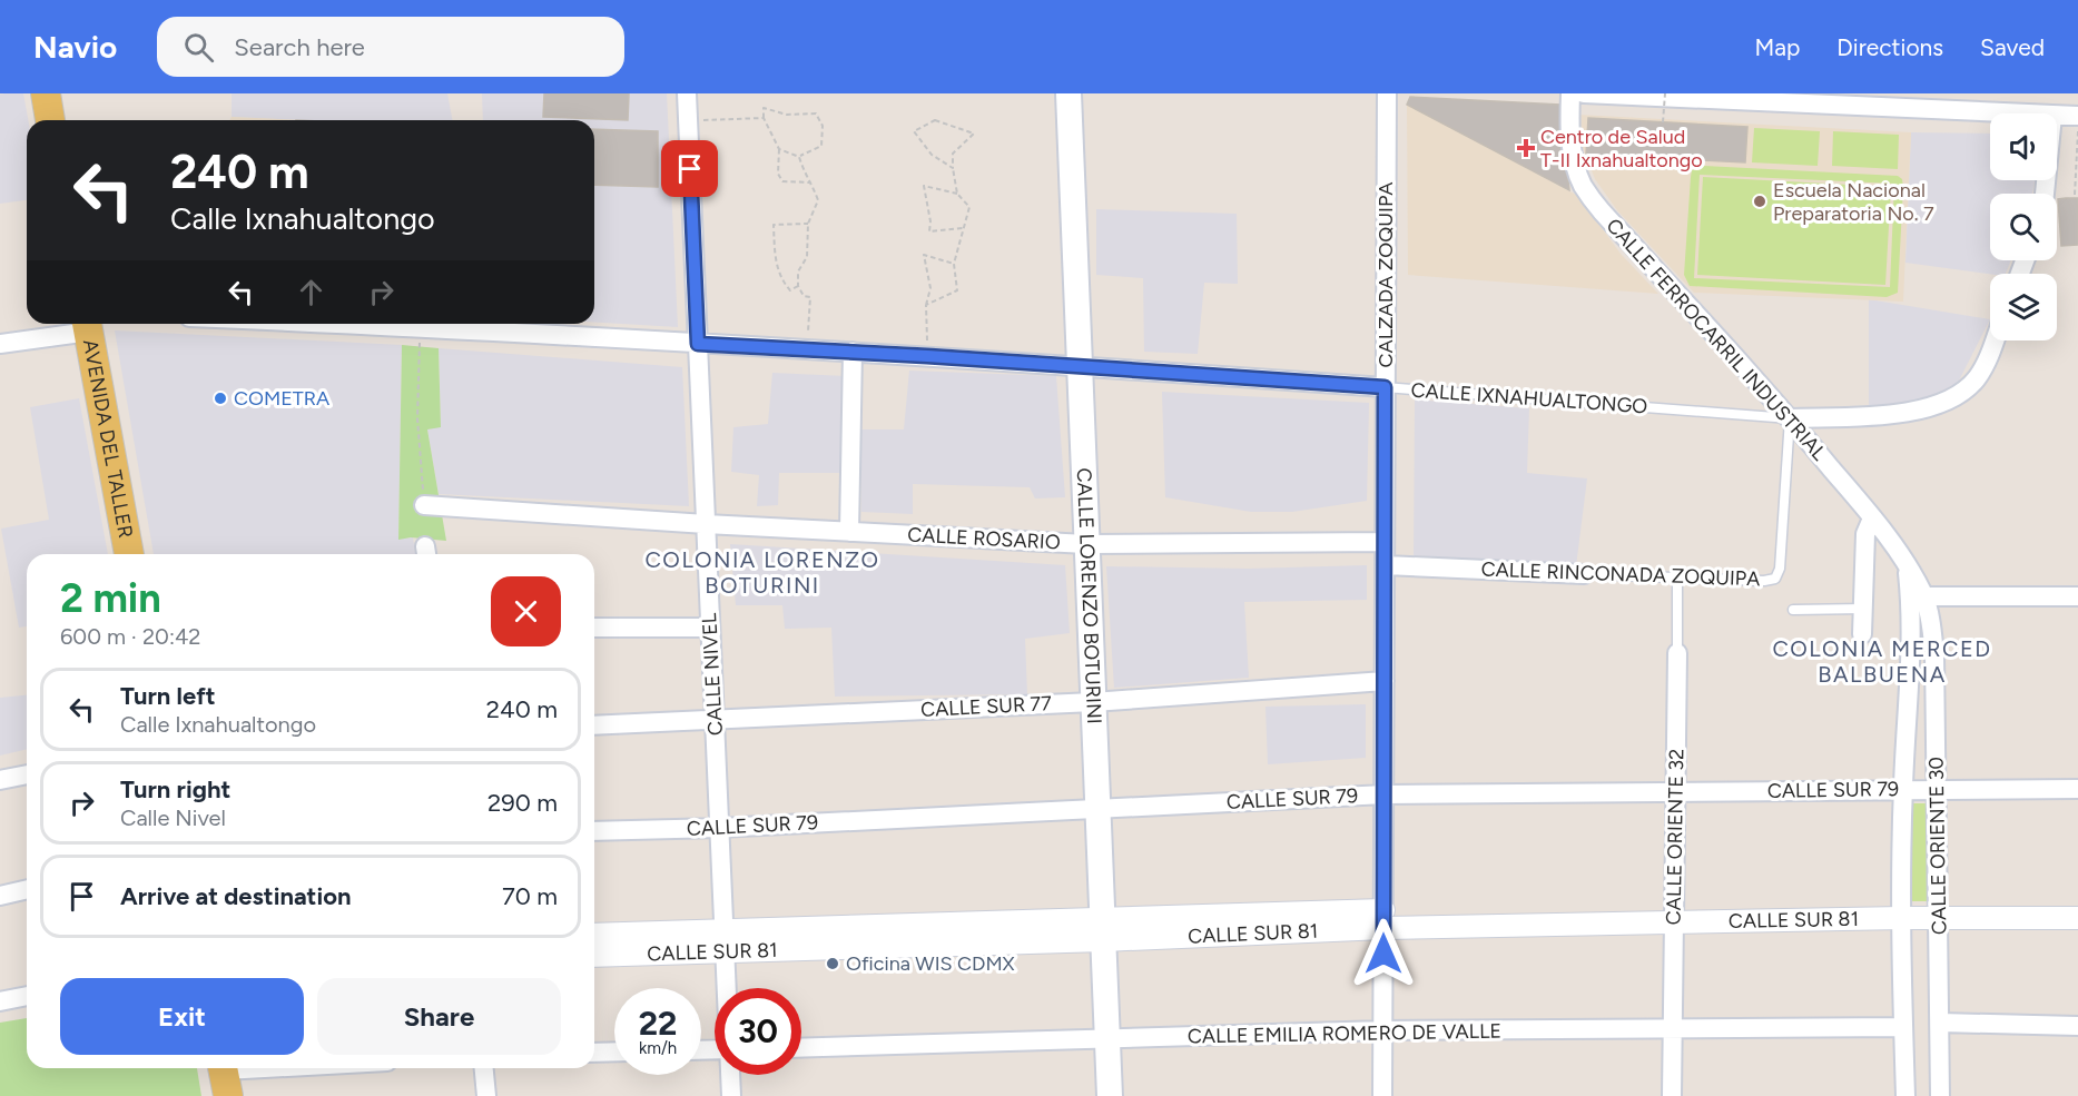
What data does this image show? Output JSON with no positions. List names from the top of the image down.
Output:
{
  "streets": {
    "main road": ["AVENIDA DEL TALLER", "CALLE LORENZO BOTURINI"],
    "street": [
      "CALZADA ZOQUIPA",
      "CALLE FERROCARRIL INDUSTRIAL",
      "CALLE IXNAHUALTONGO",
      "CALLE ROSARIO",
      "CALLE RINCONADA ZOQUIPA",
      "CALLE NIVEL",
      "CALLE SUR 77",
      "CALLE SUR 79",
      "CALLE ORIENTE 32",
      "CALLE ORIENTE 30",
      "CALLE SUR 81",
      "CALLE EMILIA ROMERO DE VALLE"
    ]
  },
  "crossings": [
    ["CALZADA ZOQUIPA", "CALLE IXNAHUALTONGO"],
    ["CALZADA ZOQUIPA", "CALLE ROSARIO"],
    ["CALZADA ZOQUIPA", "CALLE RINCONADA ZOQUIPA"],
    ["CALZADA ZOQUIPA", "CALLE SUR 77"],
    ["CALZADA ZOQUIPA", "CALLE SUR 79"],
    ["CALZADA ZOQUIPA", "CALLE SUR 81"],
    ["CALZADA ZOQUIPA", "CALLE EMILIA ROMERO DE VALLE"],
    ["CALLE FERROCARRIL INDUSTRIAL", "CALLE IXNAHUALTONGO"],
    ["CALLE FERROCARRIL INDUSTRIAL", "CALLE RINCONADA ZOQUIPA"],
    ["CALLE FERROCARRIL INDUSTRIAL", "CALLE ORIENTE 30"],
    ["CALLE IXNAHUALTONGO", "CALLE RINCONADA ZOQUIPA"],
    ["CALLE IXNAHUALTONGO", "CALLE LORENZO BOTURINI"],
    ["CALLE IXNAHUALTONGO", "CALLE NIVEL"],
    ["CALLE ROSARIO", "CALLE LORENZO BOTURINI"],
    ["CALLE ROSARIO", "CALLE NIVEL"],
    ["CALLE RINCONADA ZOQUIPA", "CALLE ORIENTE 32"],
    ["CALLE LORENZO BOTURINI", "CALLE SUR 77"],
    ["CALLE LORENZO BOTURINI", "CALLE SUR 79"],
    ["CALLE LORENZO BOTURINI", "CALLE SUR 81"],
    ["CALLE LORENZO BOTURINI", "CALLE EMILIA ROMERO DE VALLE"],
    ["CALLE NIVEL", "CALLE SUR 77"],
    ["CALLE NIVEL", "CALLE SUR 79"],
    ["CALLE NIVEL", "CALLE SUR 81"],
    ["CALLE SUR 79", "CALLE ORIENTE 32"],
    ["CALLE SUR 79", "CALLE ORIENTE 30"],
    ["CALLE ORIENTE 32", "CALLE SUR 81"],
    ["CALLE ORIENTE 32", "CALLE EMILIA ROMERO DE VALLE"],
    ["CALLE ORIENTE 30", "CALLE SUR 81"],
    ["CALLE ORIENTE 30", "CALLE EMILIA ROMERO DE VALLE"]
  ],
  "districts": ["COLONIA LORENZO BOTURINI", "COLONIA MERCED BALBUENA"],
  "places": {
    "health": ["Centro de Salud T-II Ixnahualtongo"],
    "other": ["Escuela Nacional Preparatoria No. 7", "COMETRA", "Oficina WIS CDMX"]
  },
  "page": {
    "header": "Navio",
    "search": "Search here",
    "nav": ["Map", "Directions", "Saved"],
    "turn": ["240 m", "Calle Ixnahualtongo"],
    "heading": ["2 min", "600 m · 20:42"],
    "list": [
      {
        "name": "Turn left",
        "note": "Calle Ixnahualtongo",
        "value": "240 m"
      },
      {
        "name": "Turn right",
        "note": "Calle Nivel",
        "value": "290 m"
      },
      {
        "name": "Arrive at destination",
        "value": "70 m"
      }
    ],
    "buttons": ["Exit", "Share"],
    "speed": "22 km/h",
    "limit": "30"
  }
}
